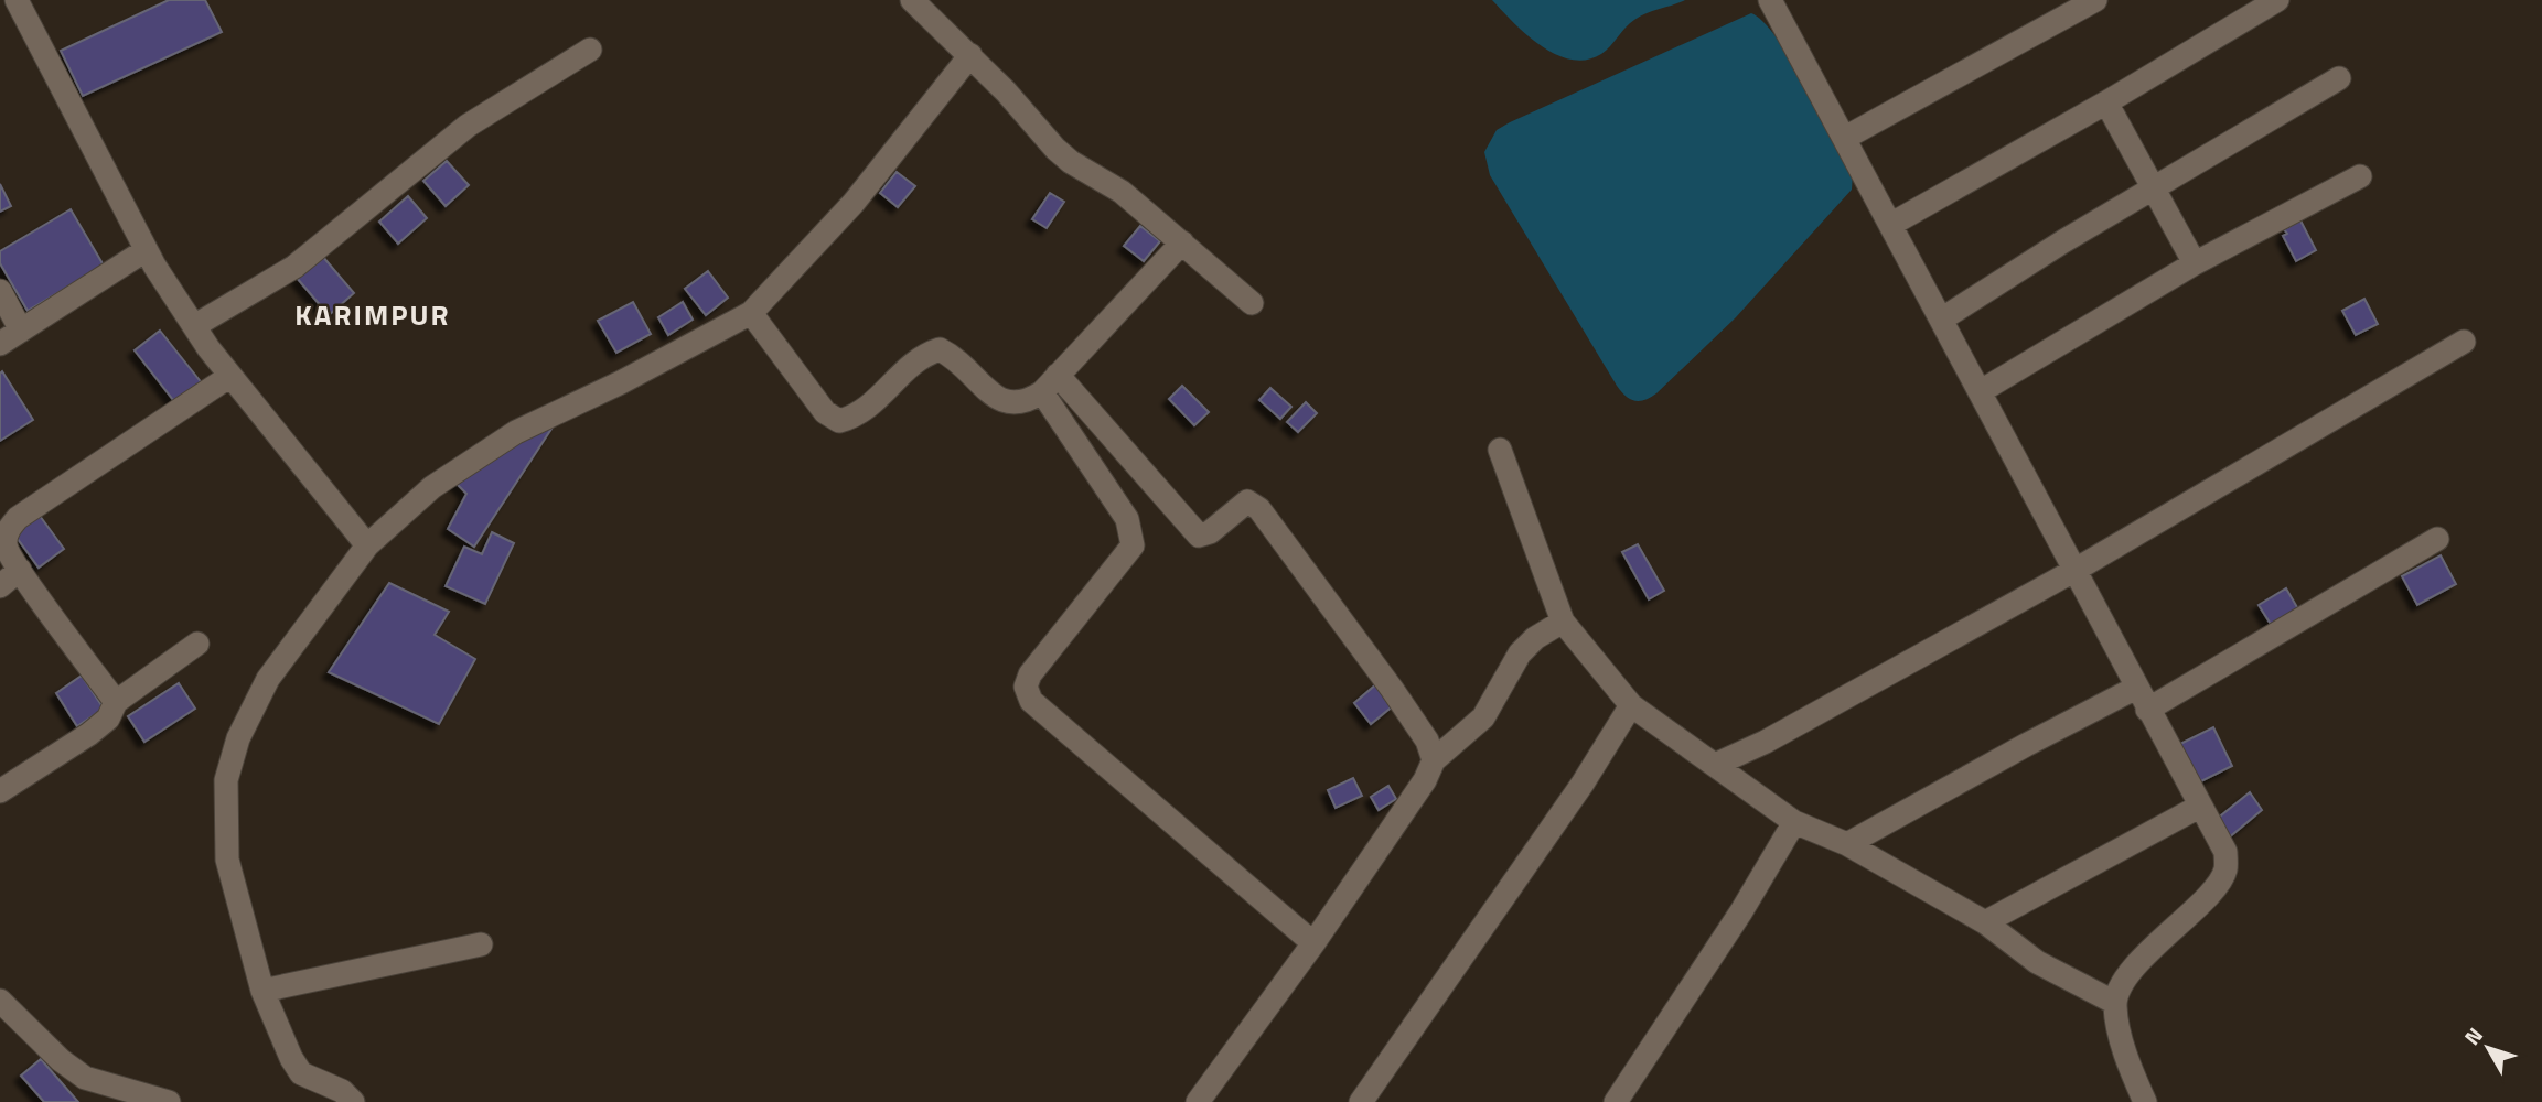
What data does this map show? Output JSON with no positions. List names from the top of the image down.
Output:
{
  "districts": ["KARIMPUR"],
  "north": "top left"
}
